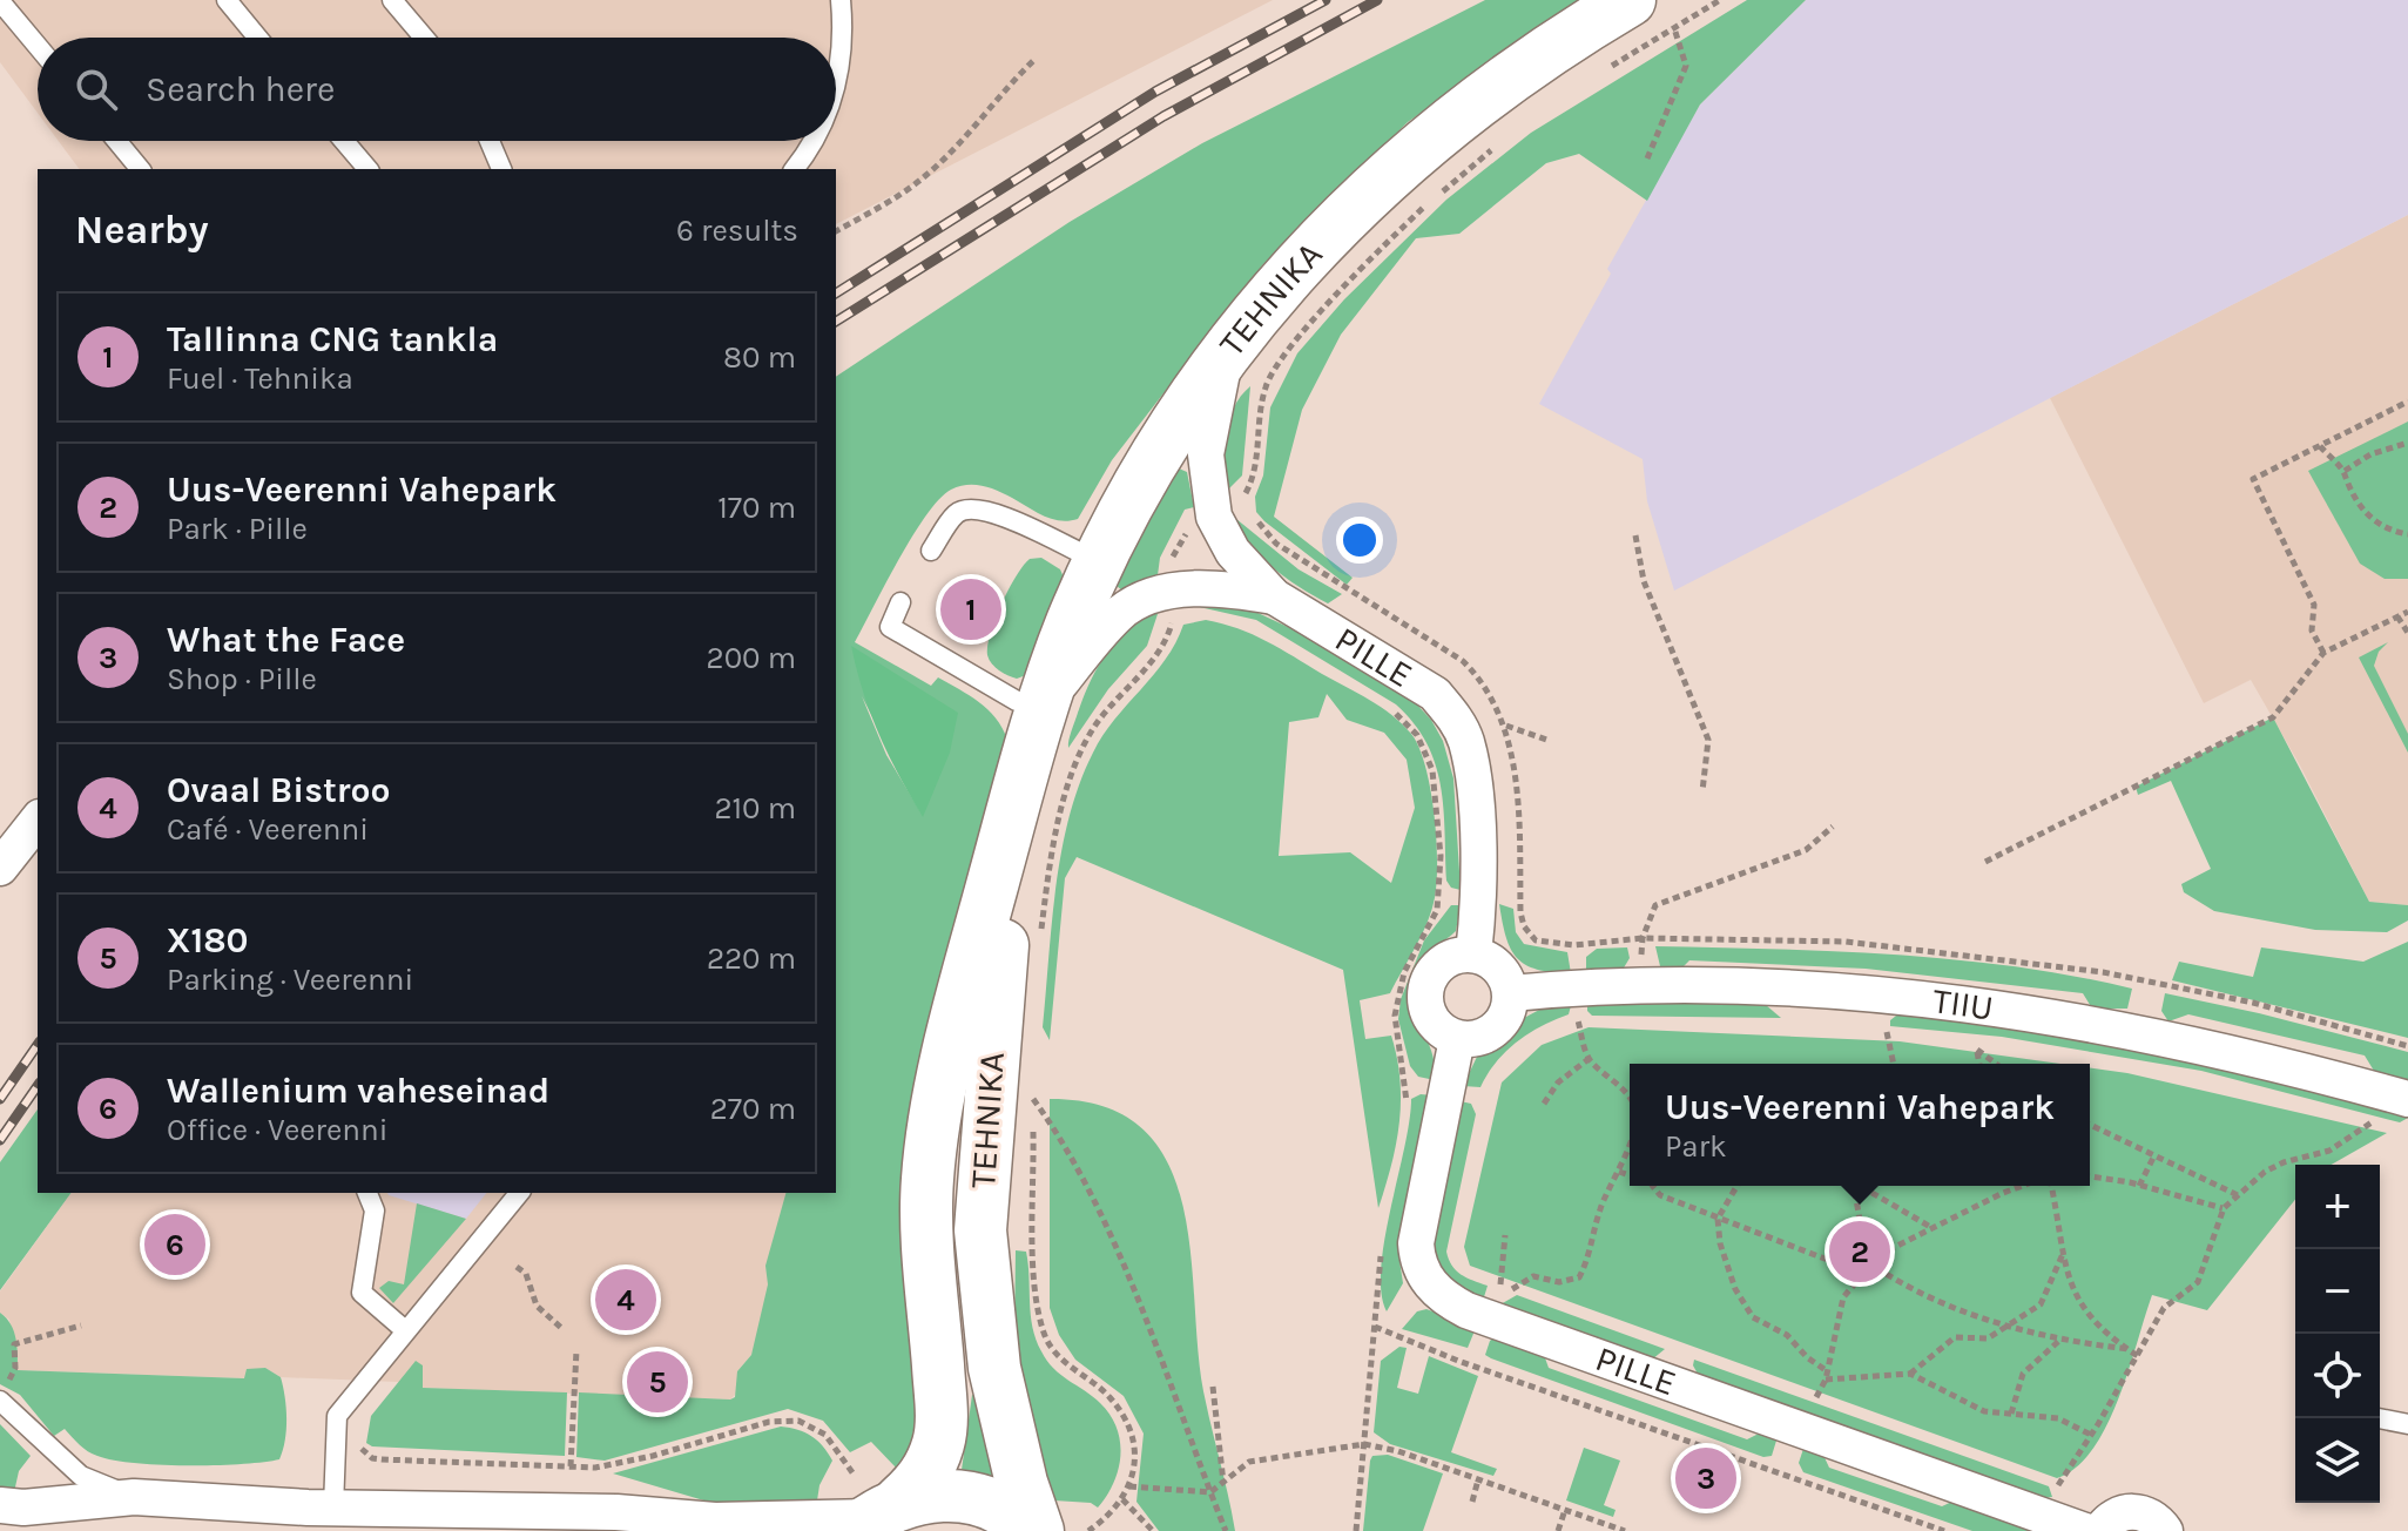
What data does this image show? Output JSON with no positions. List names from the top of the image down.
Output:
{
  "streets": {
    "main road": ["TEHNIKA"],
    "street": ["PILLE", "TIIU"]
  },
  "crossings": [
    ["TEHNIKA", "PILLE"],
    ["PILLE", "TIIU"]
  ],
  "page": {
    "search": "Search here",
    "heading": ["Nearby", "6 results"],
    "list": [
      {
        "mark": "1",
        "name": "Tallinna CNG tankla",
        "note": "Fuel · Tehnika",
        "value": "80 m"
      },
      {
        "mark": "2",
        "name": "Uus-Veerenni Vahepark",
        "note": "Park · Pille",
        "value": "170 m"
      },
      {
        "mark": "3",
        "name": "What the Face",
        "note": "Shop · Pille",
        "value": "200 m"
      },
      {
        "mark": "4",
        "name": "Ovaal Bistroo",
        "note": "Café · Veerenni",
        "value": "210 m"
      },
      {
        "mark": "5",
        "name": "X180",
        "note": "Parking · Veerenni",
        "value": "220 m"
      },
      {
        "mark": "6",
        "name": "Wallenium vaheseinad",
        "note": "Office · Veerenni",
        "value": "270 m"
      }
    ],
    "pins": [
      "1",
      "6",
      "2",
      "4",
      "5",
      "3"
    ],
    "popup": ["Uus-Veerenni Vahepark", "Park"],
    "map_buttons": ["+", "−"]
  }
}
